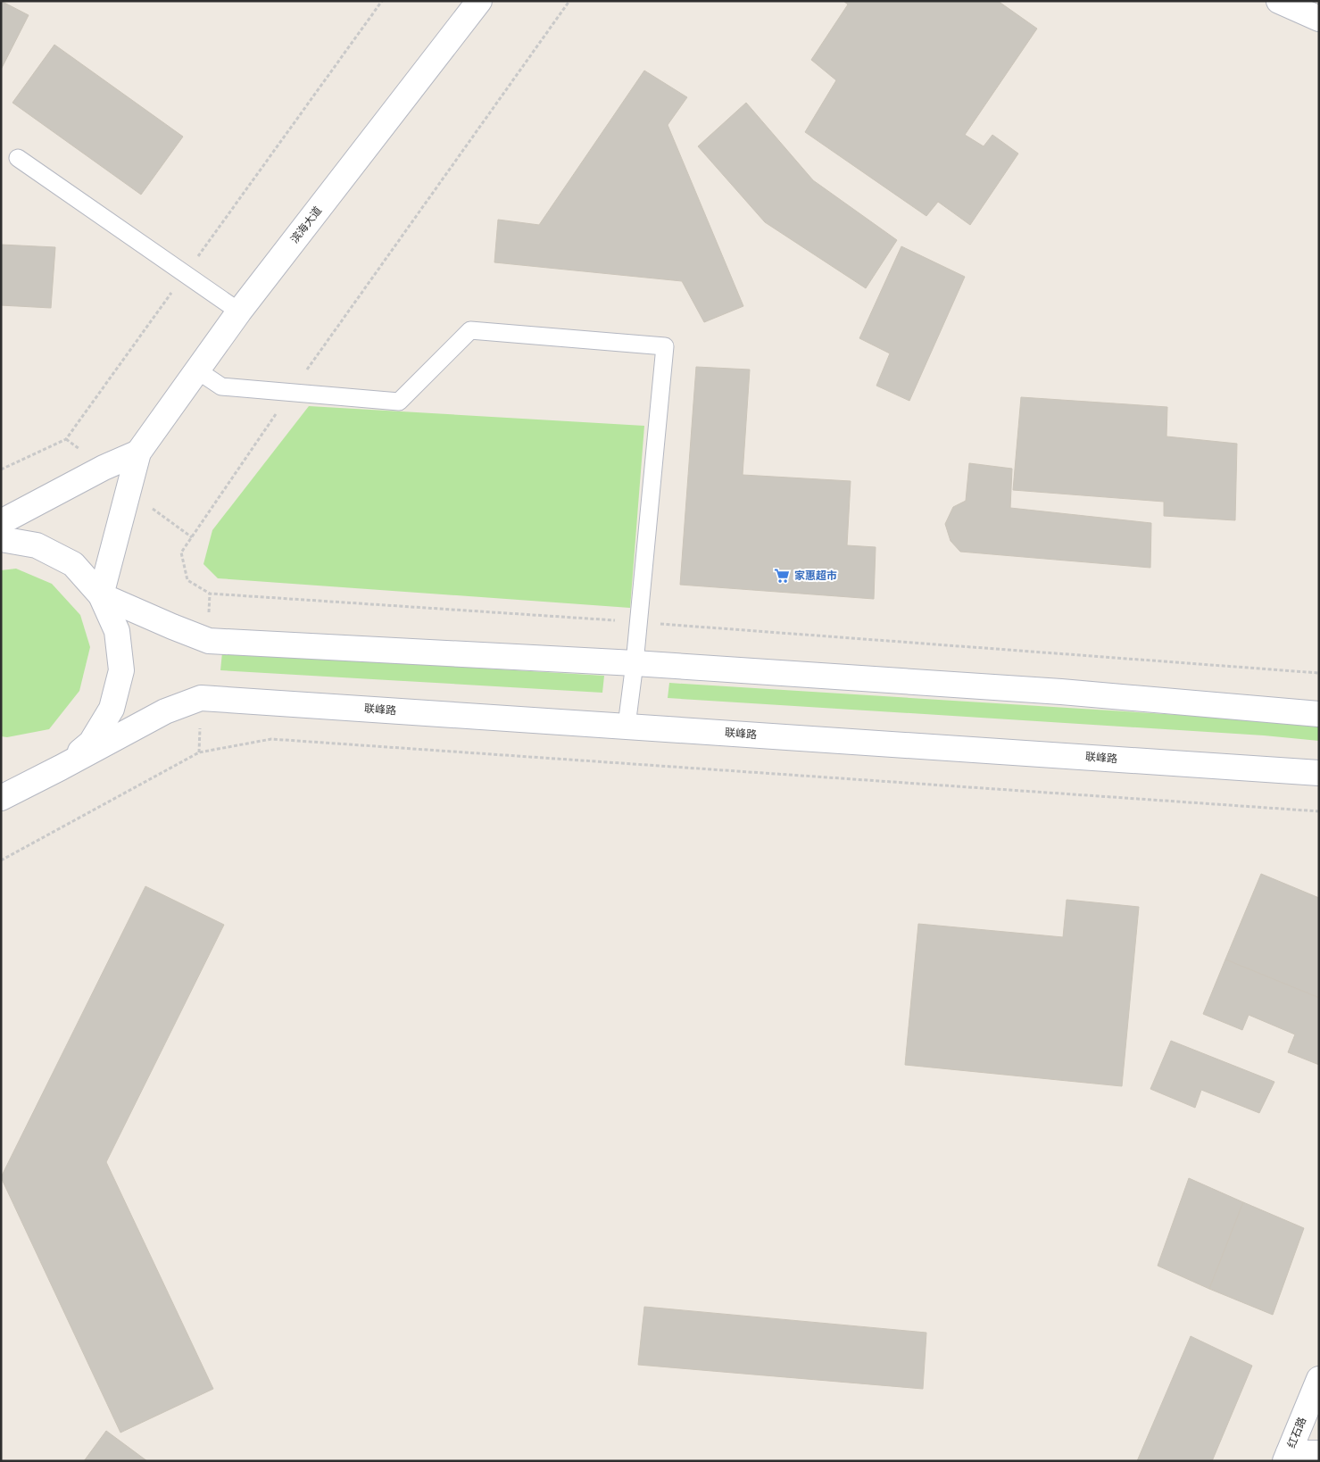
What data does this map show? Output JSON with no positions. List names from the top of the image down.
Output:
{
  "streets": {
    "main road": ["滨海大道", "联峰路", "红石路"]
  },
  "places": {
    "supermarket": ["家惠超市"]
  }
}
